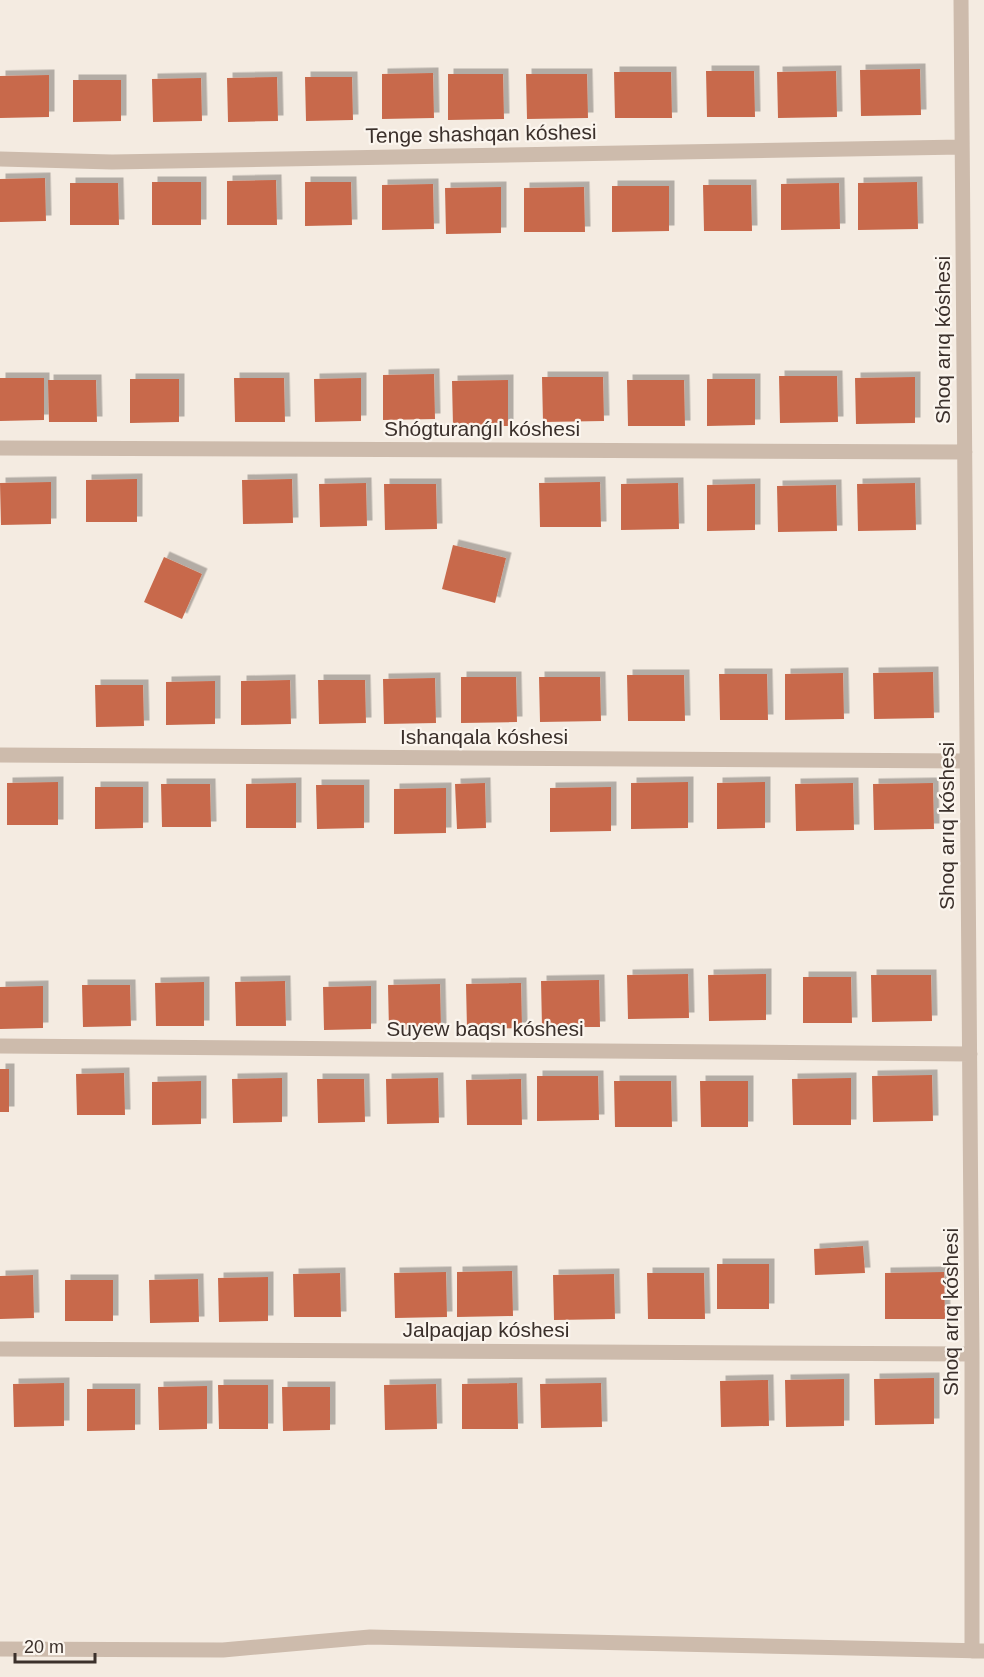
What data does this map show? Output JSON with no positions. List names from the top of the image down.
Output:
{
  "streets": {
    "street": [
      "Tenge shashqan kóshesi",
      "Shoq arıq kóshesi",
      "Shógturanǵıl kóshesi",
      "Ishanqala kóshesi",
      "Suyew baqsı kóshesi",
      "Jalpaqjap kóshesi"
    ]
  },
  "crossings": [
    ["Tenge shashqan kóshesi", "Shoq arıq kóshesi"],
    ["Shoq arıq kóshesi", "Shógturanǵıl kóshesi"],
    ["Shoq arıq kóshesi", "Ishanqala kóshesi"],
    ["Shoq arıq kóshesi", "Suyew baqsı kóshesi"],
    ["Shoq arıq kóshesi", "Jalpaqjap kóshesi"]
  ],
  "scale_bar": "20 m"
}
